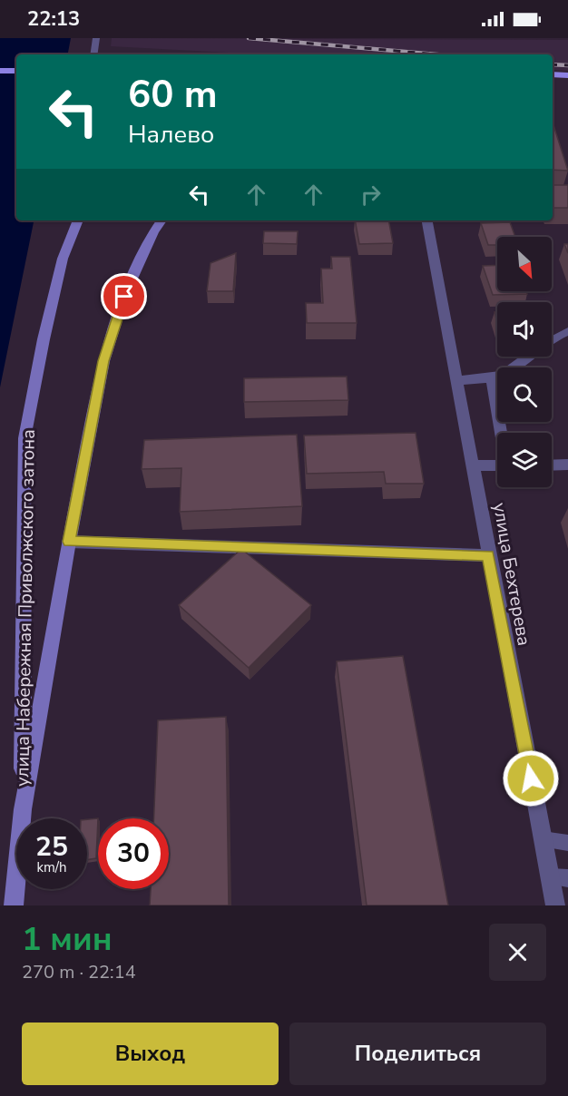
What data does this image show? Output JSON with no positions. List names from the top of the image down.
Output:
{
  "streets": {
    "main road": ["улица Набережная Приволжского затона"],
    "street": ["улица Бехтерева"]
  },
  "north": "bottom right",
  "page": {
    "status": "22:13",
    "turn": ["60 m", "Налево"],
    "speed": "25 km/h",
    "limit": "30",
    "heading": ["1 мин", "270 m · 22:14"],
    "buttons": ["Выход", "Поделиться"]
  }
}
